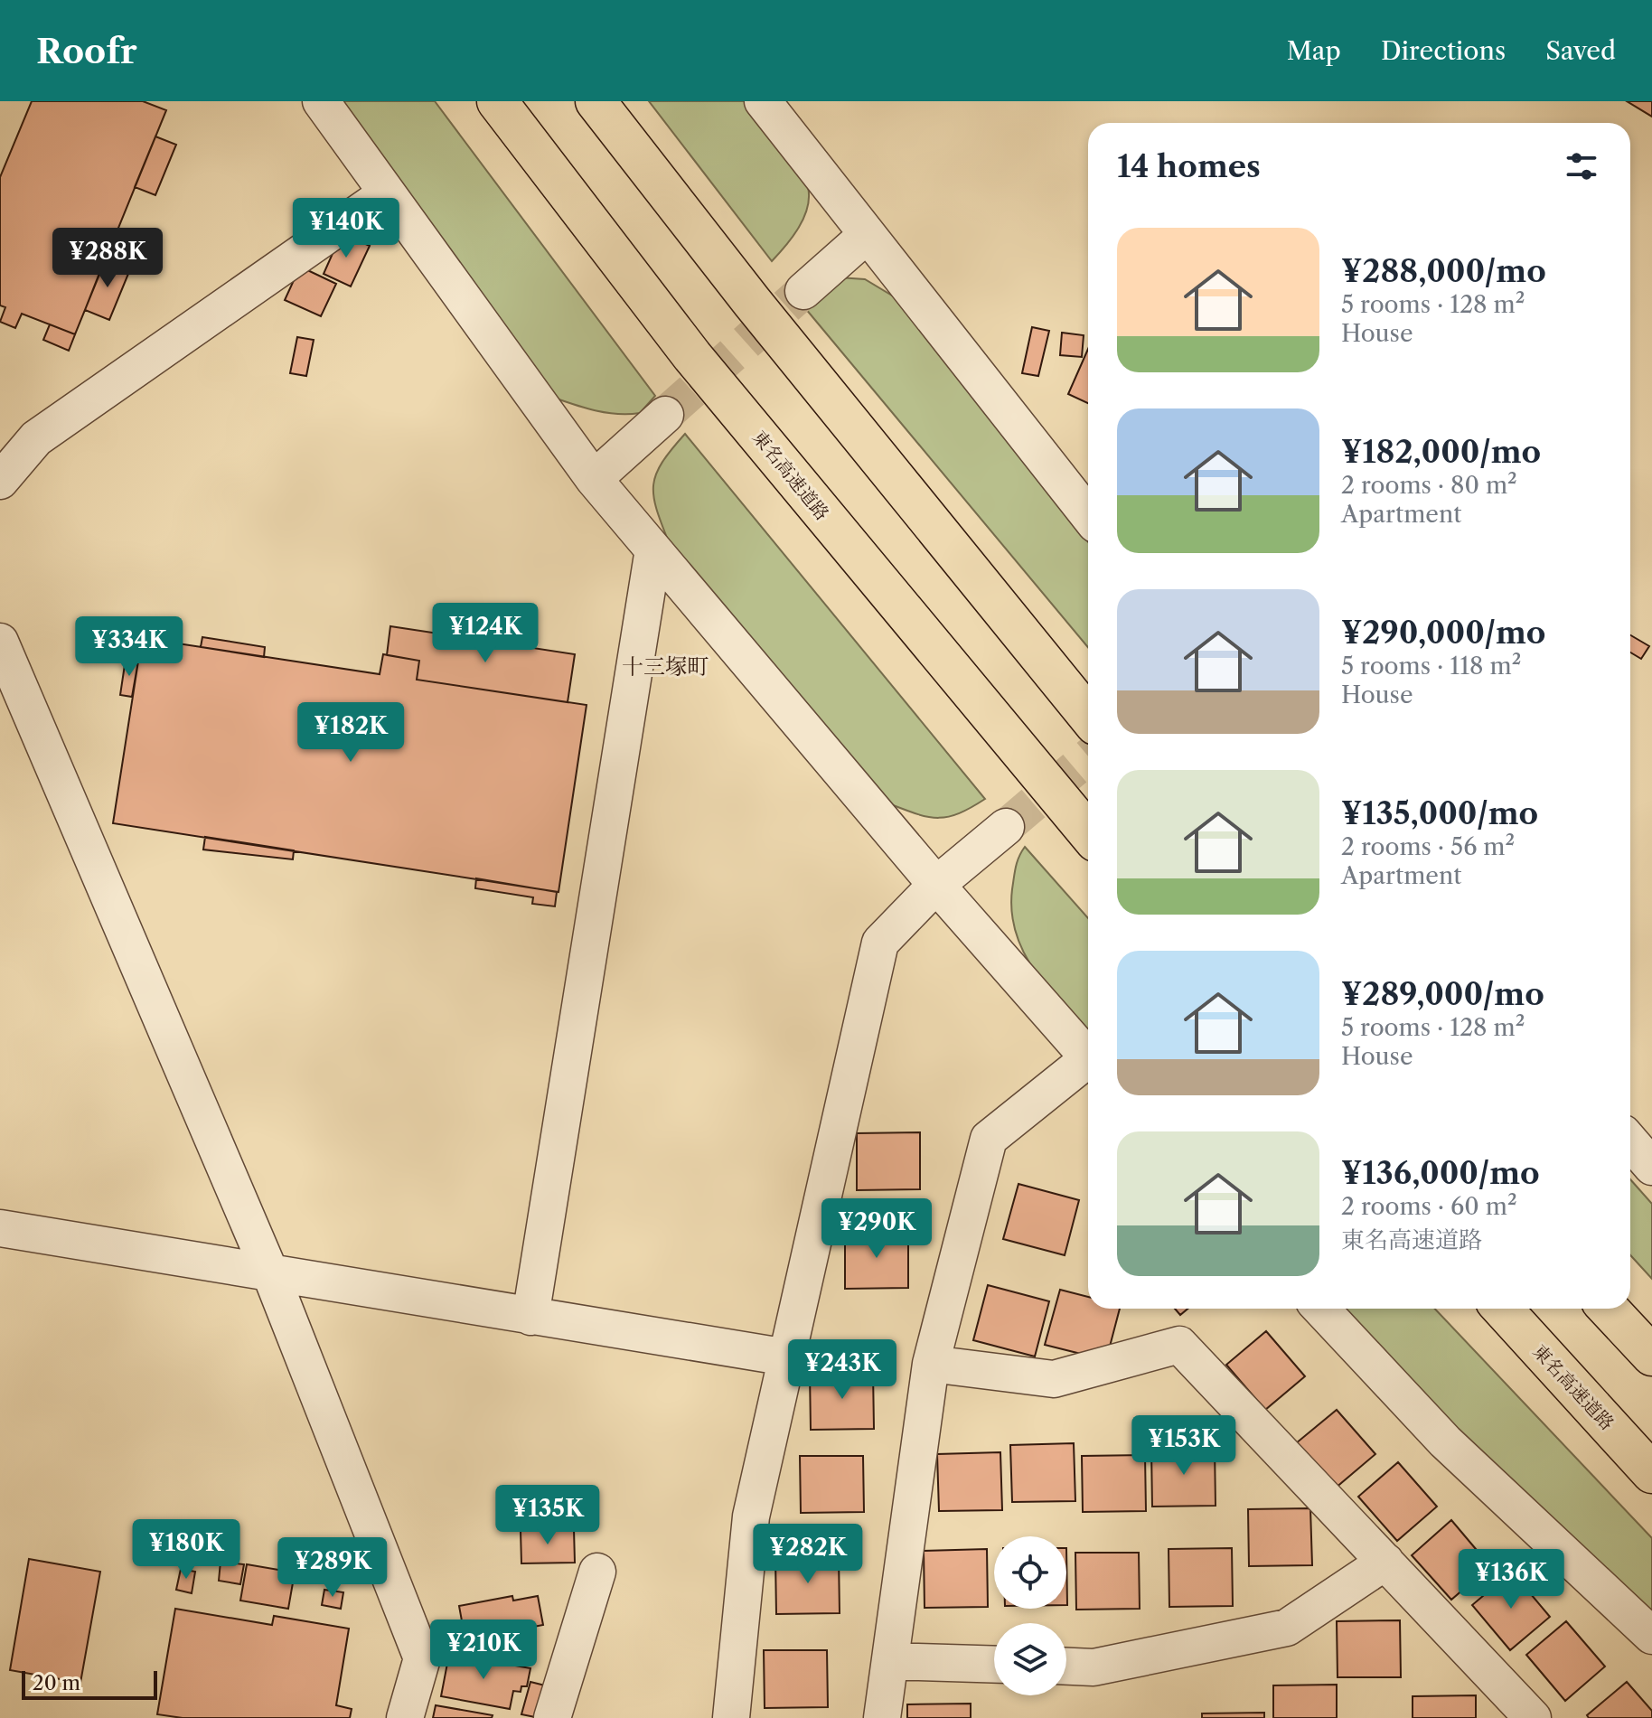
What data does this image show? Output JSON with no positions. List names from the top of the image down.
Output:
{
  "streets": {
    "highway": ["東名高速道路"]
  },
  "districts": ["十三塚町"],
  "scale_bar": "20 m",
  "page": {
    "header": "Roofr",
    "nav": ["Map", "Directions", "Saved"],
    "heading": "14 homes",
    "price": [
      "¥140K",
      "¥288K",
      "¥124K",
      "¥334K",
      "¥182K",
      "¥290K",
      "¥243K",
      "¥153K",
      "¥135K",
      "¥180K",
      "¥282K",
      "¥289K",
      "¥136K",
      "¥210K"
    ],
    "list": [
      {
        "name": "¥288,000/mo",
        "note": "5 rooms · 128 m² · House"
      },
      {
        "name": "¥182,000/mo",
        "note": "2 rooms · 80 m² · Apartment"
      },
      {
        "name": "¥290,000/mo",
        "note": "5 rooms · 118 m² · House"
      },
      {
        "name": "¥135,000/mo",
        "note": "2 rooms · 56 m² · Apartment"
      },
      {
        "name": "¥289,000/mo",
        "note": "5 rooms · 128 m² · House"
      },
      {
        "name": "¥136,000/mo",
        "note": "2 rooms · 60 m² · 東名高速道路"
      }
    ],
    "scale": "20 m"
  }
}
